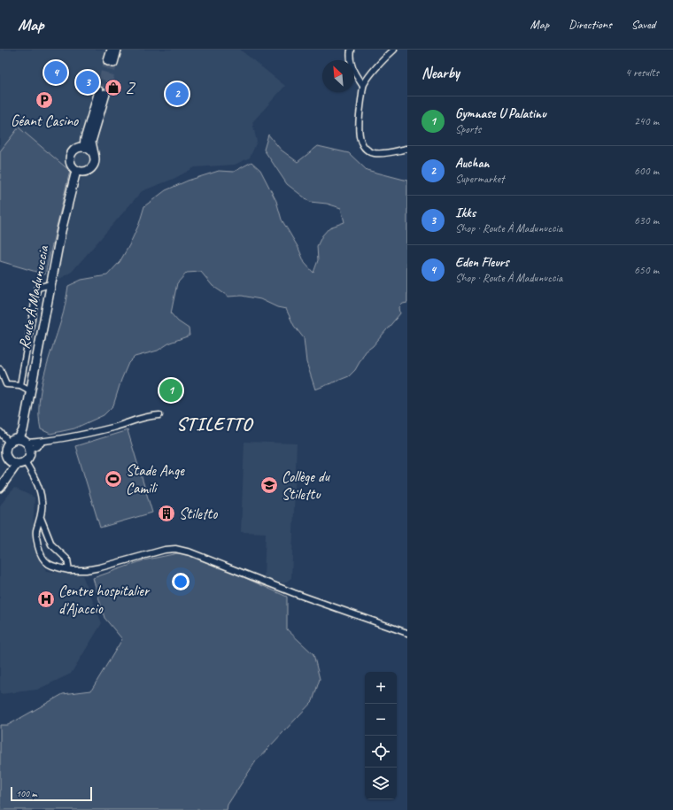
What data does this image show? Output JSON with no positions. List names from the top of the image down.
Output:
{
  "streets": {
    "main road": ["Route À Madunuccia"]
  },
  "districts": ["STILETTO"],
  "places": {
    "shop": ["Z"],
    "parking": ["Géant Casino"],
    "sports": ["Stade Ange Camili"],
    "school or university": ["Collège du Stilettu"],
    "building": ["Stiletto"],
    "hospital": ["Centre hospitalier d'Ajaccio"]
  },
  "scale_bar": "100 m",
  "north": "top left",
  "page": {
    "header": "Map",
    "nav": ["Map", "Directions", "Saved"],
    "heading": ["Nearby", "4 results"],
    "pins": [
      "4",
      "3",
      "2",
      "1"
    ],
    "list": [
      {
        "mark": "1",
        "name": "Gymnase U Palatinu",
        "note": "Sports",
        "value": "240 m"
      },
      {
        "mark": "2",
        "name": "Auchan",
        "note": "Supermarket",
        "value": "600 m"
      },
      {
        "mark": "3",
        "name": "Ikks",
        "note": "Shop · Route À Madunuccia",
        "value": "630 m"
      },
      {
        "mark": "4",
        "name": "Eden Fleurs",
        "note": "Shop · Route À Madunuccia",
        "value": "650 m"
      }
    ],
    "map_buttons": ["+", "−"],
    "scale": "100 m"
  }
}
